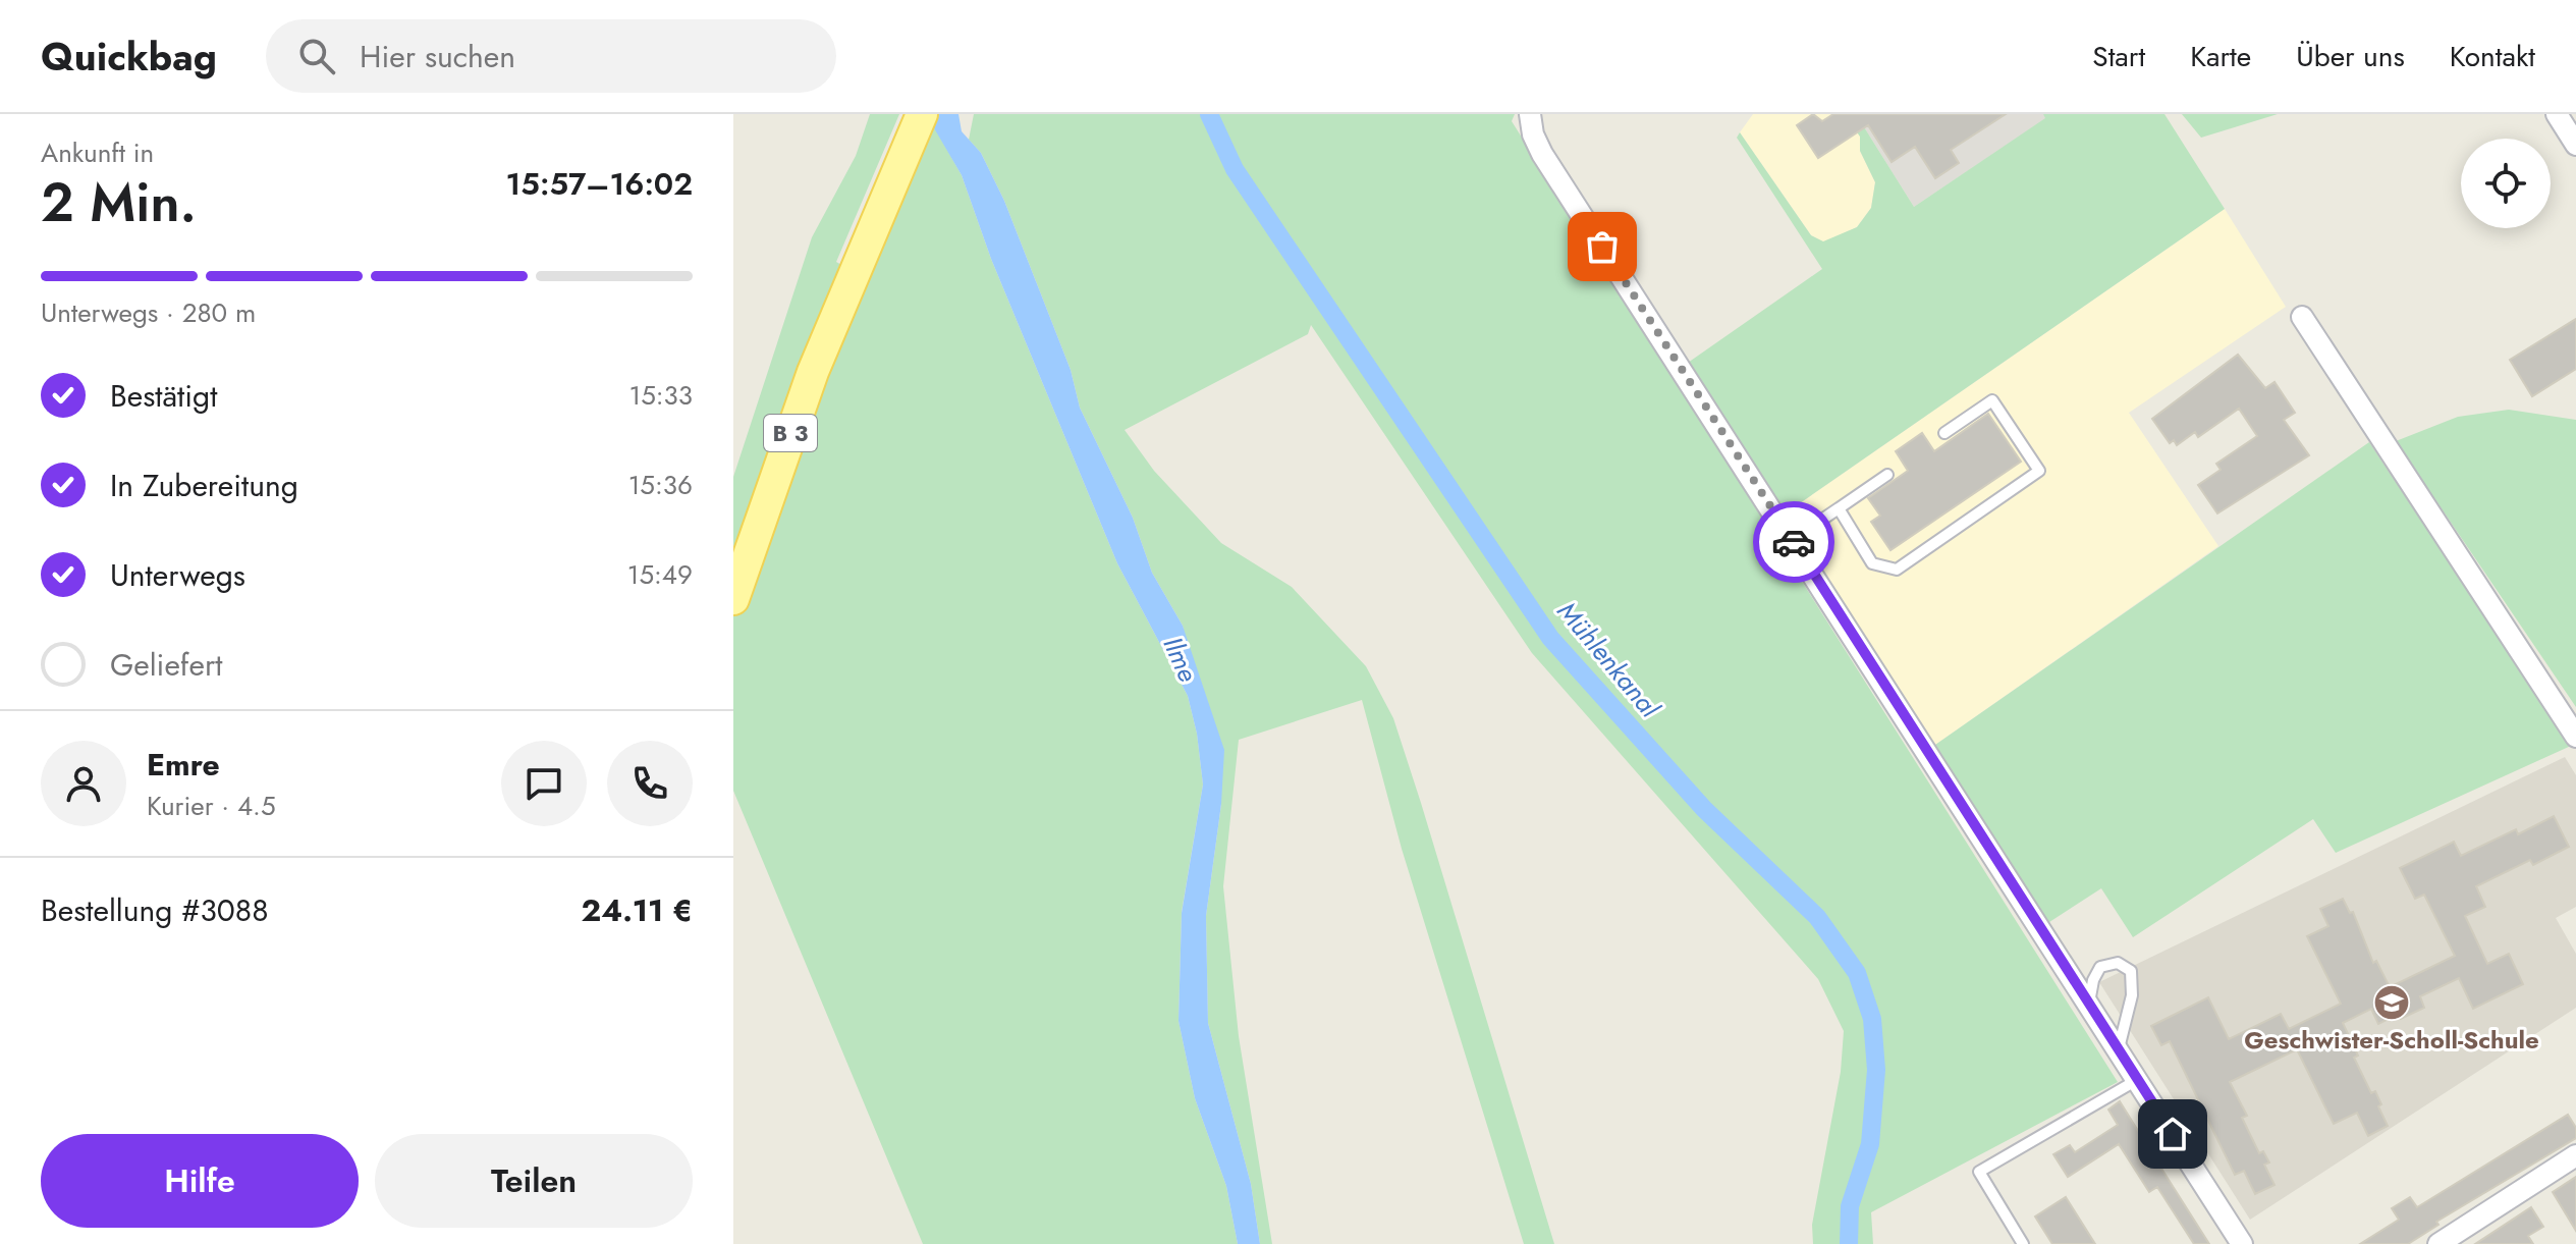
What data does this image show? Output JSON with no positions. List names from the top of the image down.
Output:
{
  "streets": {
    "main road": ["B 3"]
  },
  "water": ["Ilme", "Mühlenkanal"],
  "places": {
    "school or university": ["Geschwister-Scholl-Schule"]
  },
  "page": {
    "header": "Quickbag",
    "search": "Hier suchen",
    "nav": [
      "Start",
      "Karte",
      "Über uns",
      "Kontakt"
    ],
    "heading": ["2 Min.", "Ankunft in", "15:57–16:02"],
    "panel": [
      "Emre",
      "Kurier · 4.5",
      "Bestellung #3088",
      "24.11 €"
    ],
    "bar": "Unterwegs · 280 m",
    "list": [
      ["Bestätigt", "15:33"],
      ["In Zubereitung", "15:36"],
      ["Unterwegs", "15:49"],
      "Geliefert"
    ],
    "buttons": ["Hilfe", "Teilen"]
  }
}
